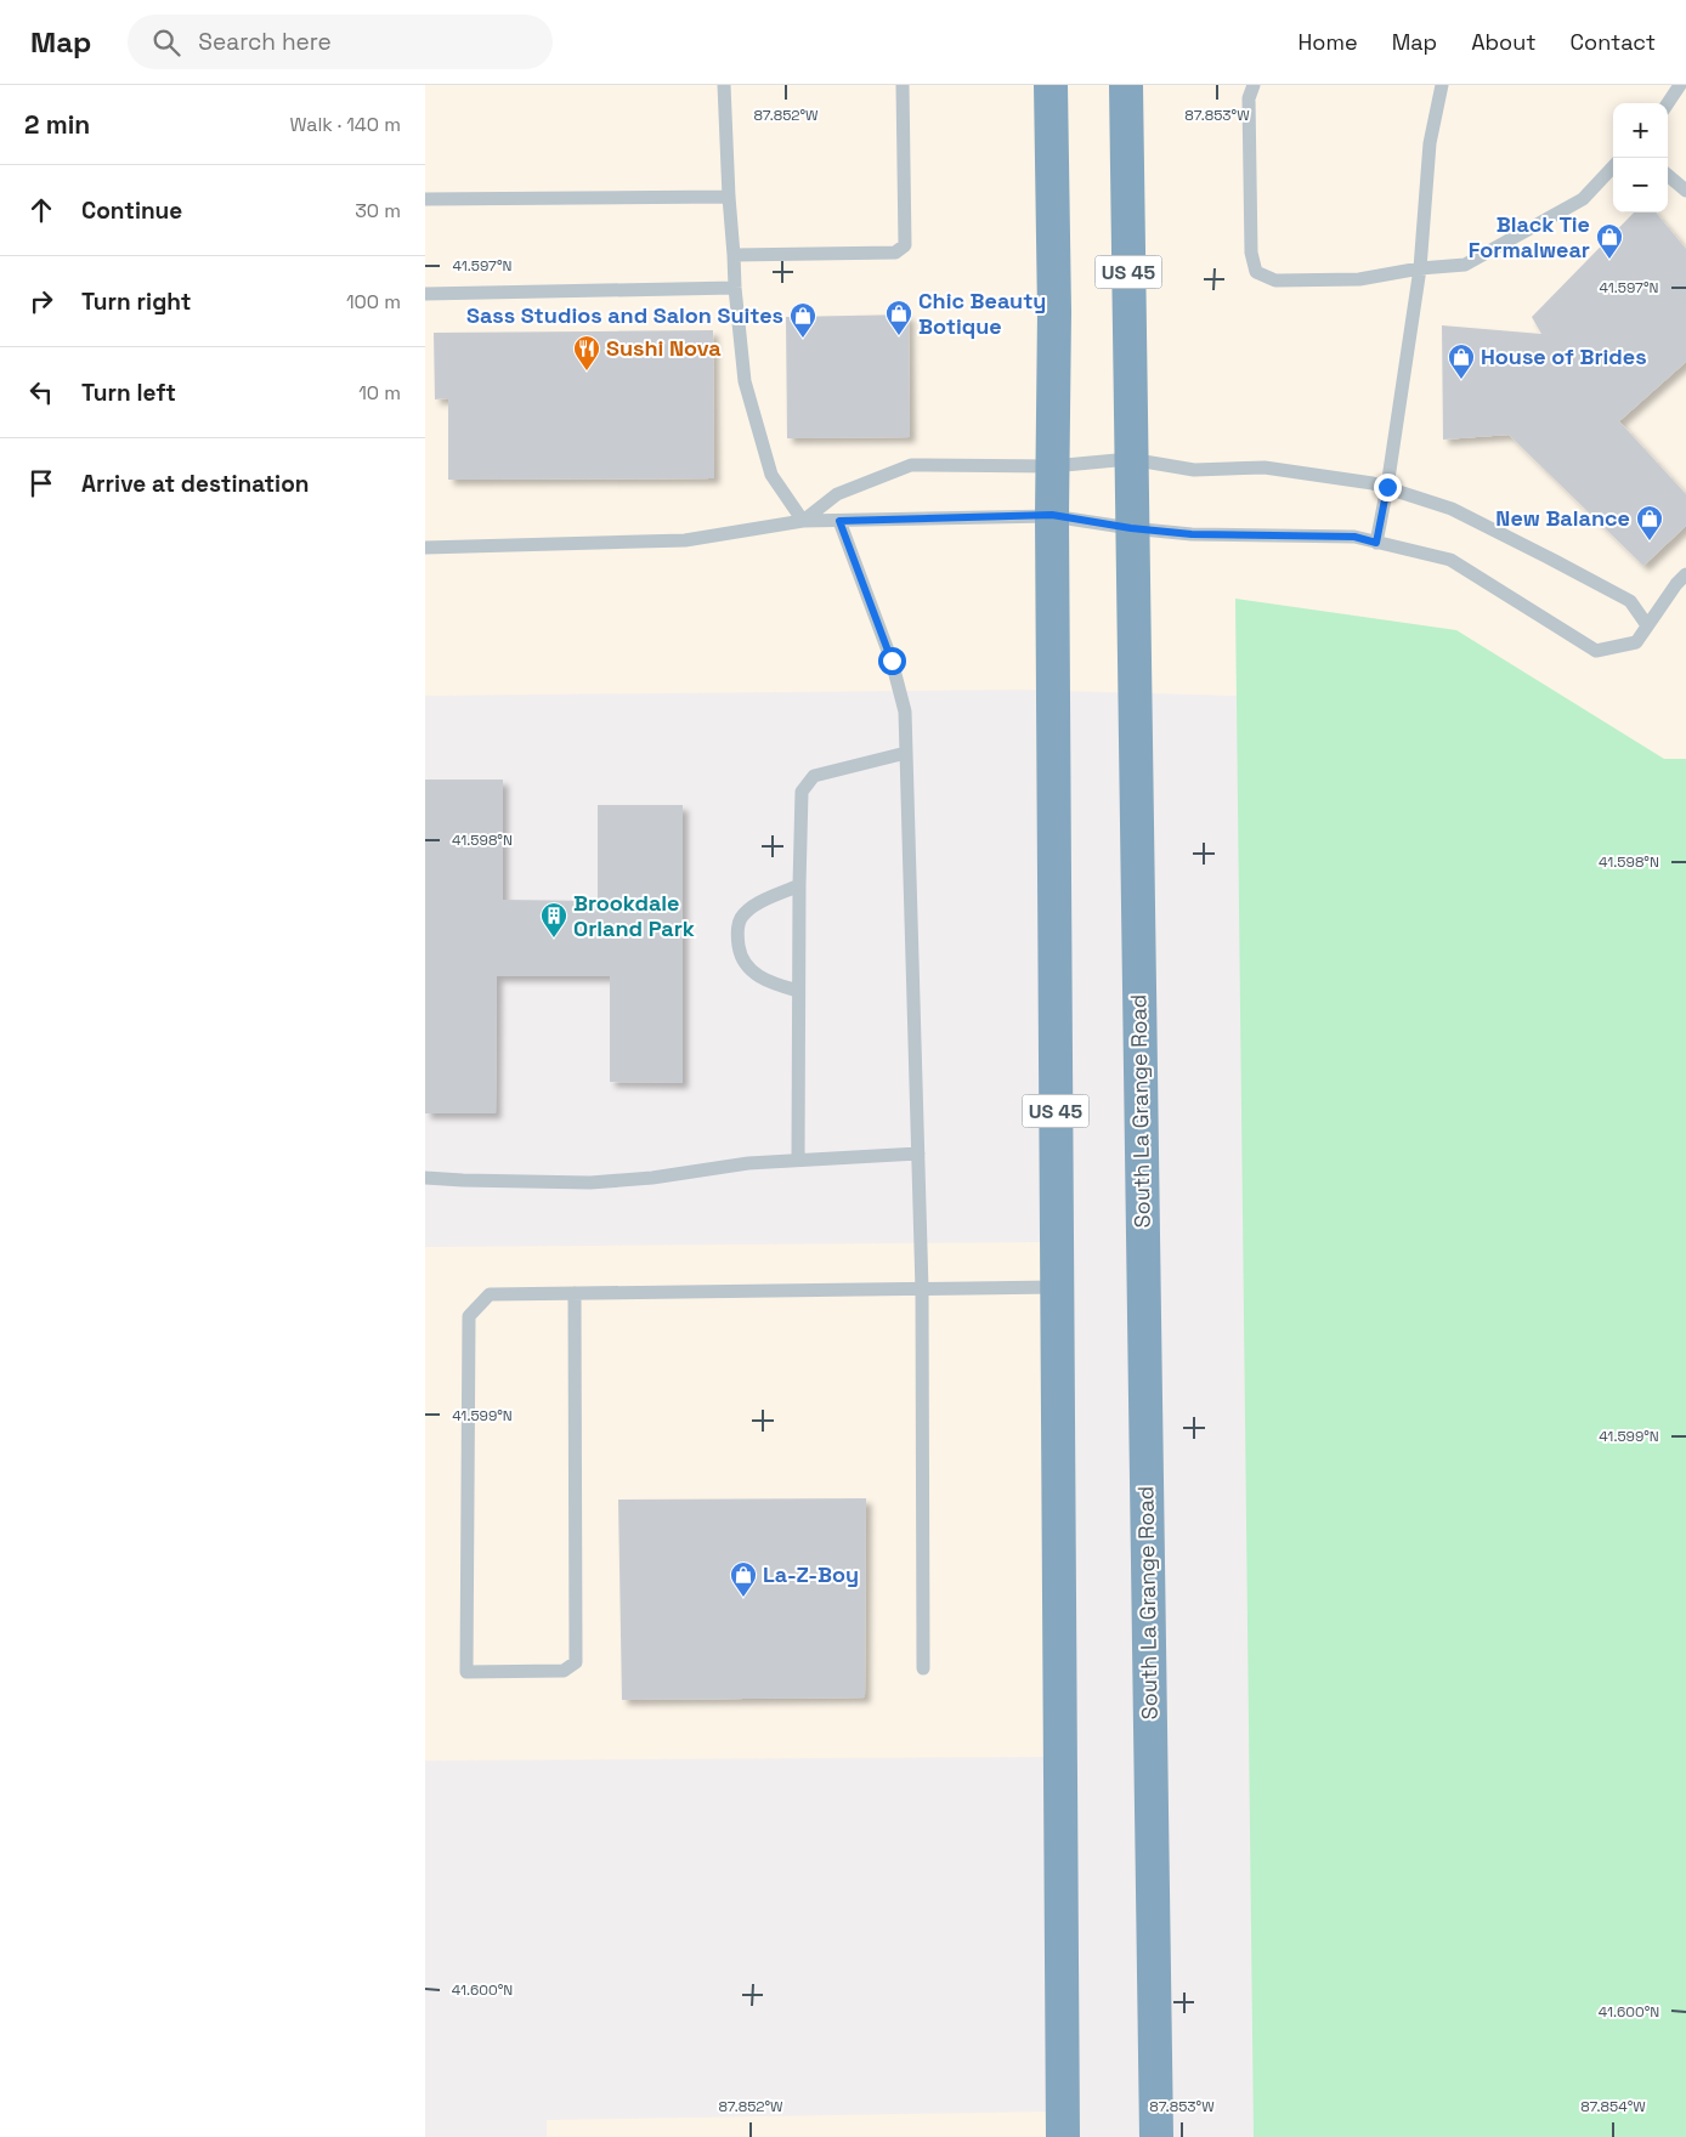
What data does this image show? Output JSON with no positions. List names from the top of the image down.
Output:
{
  "streets": {
    "highway": ["US 45", "South La Grange Road"]
  },
  "places": {
    "shop": [
      "Black Tie Formalwear",
      "Chic Beauty Botique",
      "Sass Studios and Salon Suites",
      "House of Brides",
      "New Balance",
      "La-Z-Boy"
    ],
    "restaurant": ["Sushi Nova"],
    "building": ["Brookdale Orland Park"]
  },
  "page": {
    "header": "Map",
    "search": "Search here",
    "nav": [
      "Home",
      "Map",
      "About",
      "Contact"
    ],
    "heading": ["2 min", "Walk · 140 m"],
    "map_buttons": ["+", "−"],
    "list": [
      ["Continue", "30 m"],
      ["Turn right", "100 m"],
      ["Turn left", "10 m"],
      "Arrive at destination"
    ]
  },
  "coordinates": [
    "87.852°W",
    "87.853°W",
    "41.597°N",
    "41.598°N",
    "41.599°N",
    "41.600°N",
    "87.854°W"
  ]
}
